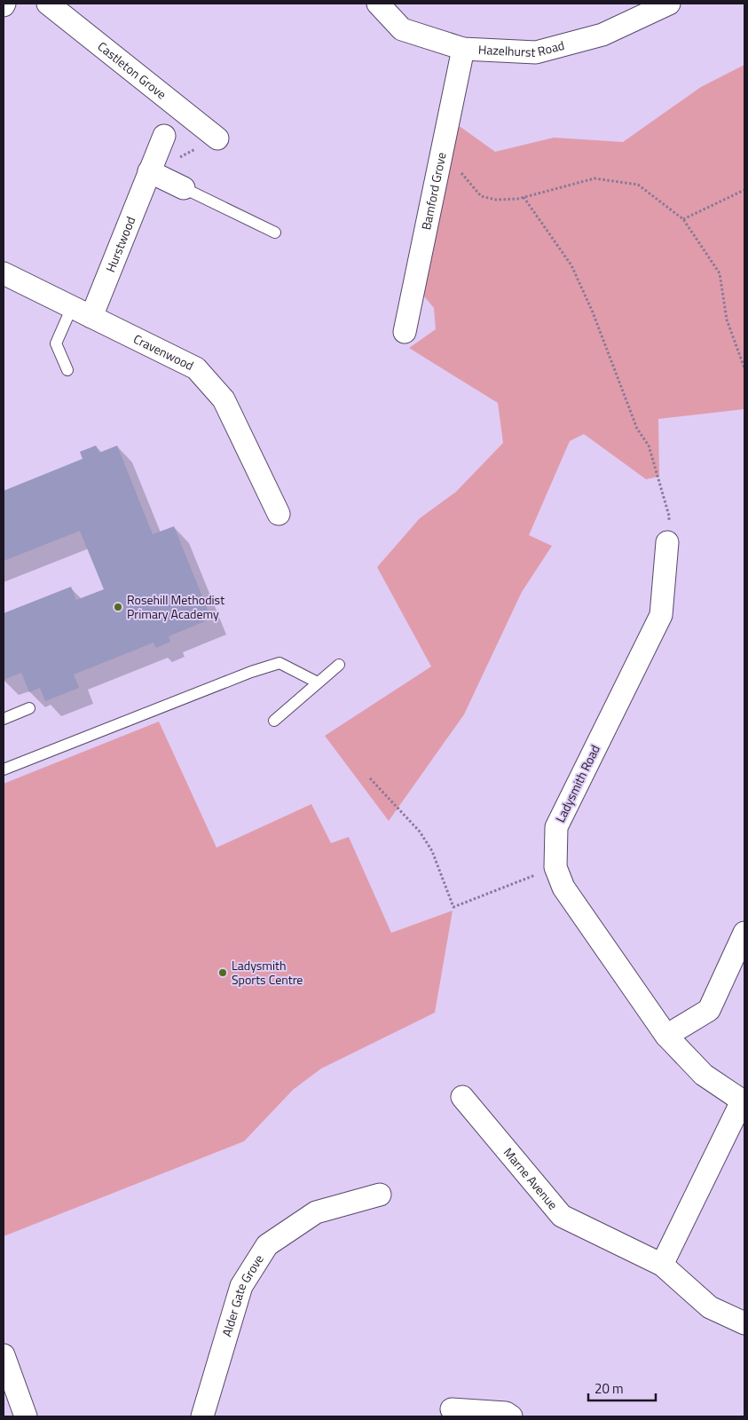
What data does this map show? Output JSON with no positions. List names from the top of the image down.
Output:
{
  "streets": {
    "street": [
      "Hazelhurst Road",
      "Castleton Grove",
      "Bamford Grove",
      "Hurstwood",
      "Cravenwood",
      "Ladysmith Road",
      "Marne Avenue",
      "Alder Gate Grove"
    ]
  },
  "crossings": [
    ["Hazelhurst Road", "Bamford Grove"],
    ["Hurstwood", "Cravenwood"]
  ],
  "places": ["Rosehill Methodist Primary Academy", "Ladysmith Sports Centre"],
  "scale_bar": "20 m"
}
